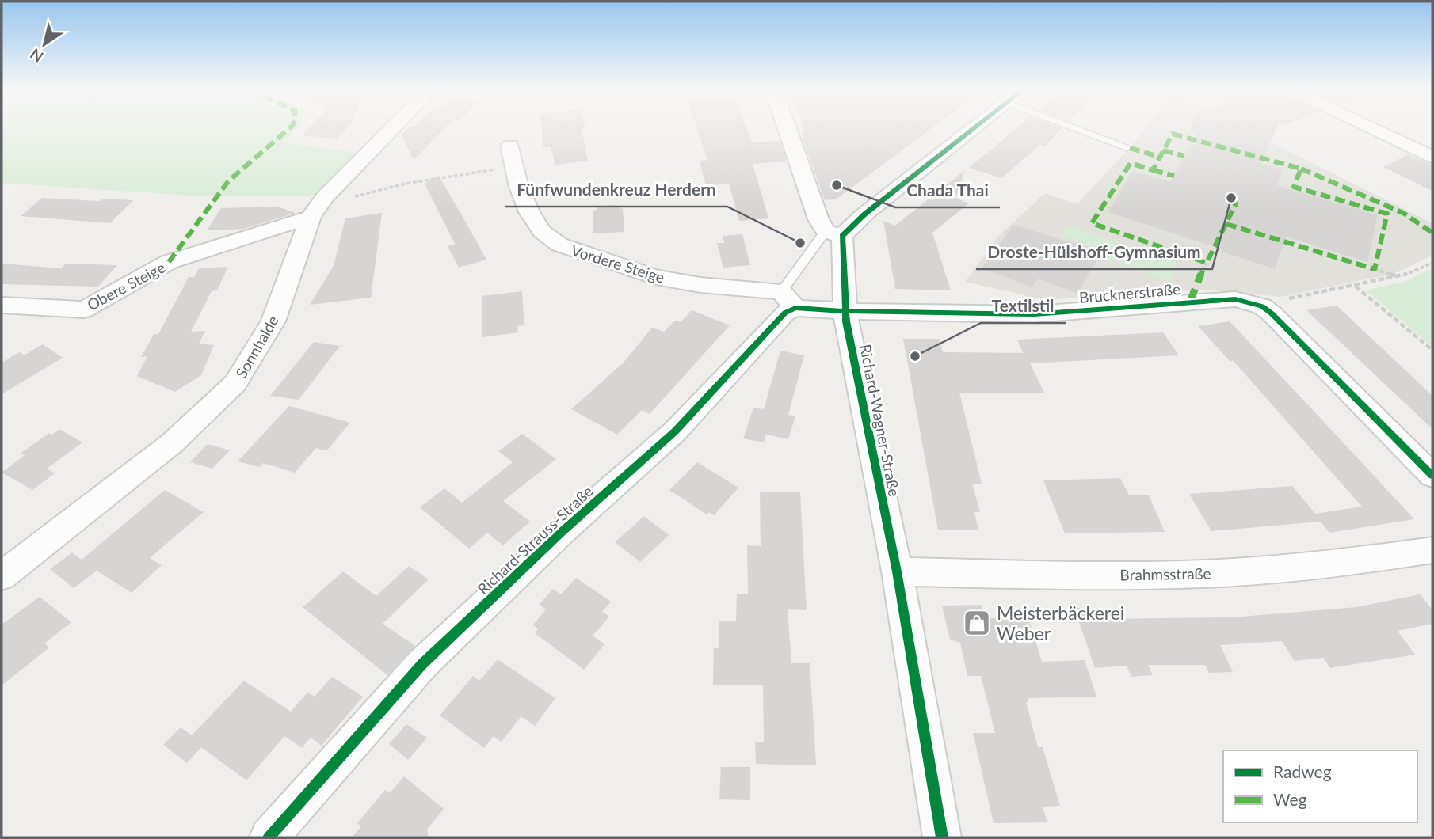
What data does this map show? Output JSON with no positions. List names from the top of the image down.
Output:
{
  "streets": {
    "street": [
      "Vordere Steige",
      "Obere Steige",
      "Brucknerstraße",
      "Sonnhalde",
      "Richard-Wagner-Straße",
      "Richard-Strauss-Straße",
      "Brahmsstraße"
    ]
  },
  "crossings": [
    ["Vordere Steige", "Richard-Strauss-Straße"],
    ["Obere Steige", "Sonnhalde"],
    ["Brucknerstraße", "Richard-Wagner-Straße"],
    ["Richard-Wagner-Straße", "Brahmsstraße"]
  ],
  "places": {
    "other": [
      "Chada Thai",
      "Droste-Hülshoff-Gymnasium",
      "Fünfwundenkreuz Herdern",
      "Textilstil"
    ],
    "shop": ["Meisterbäckerei Weber"]
  },
  "legend": ["Radweg", "Weg"],
  "north": "bottom left"
}
